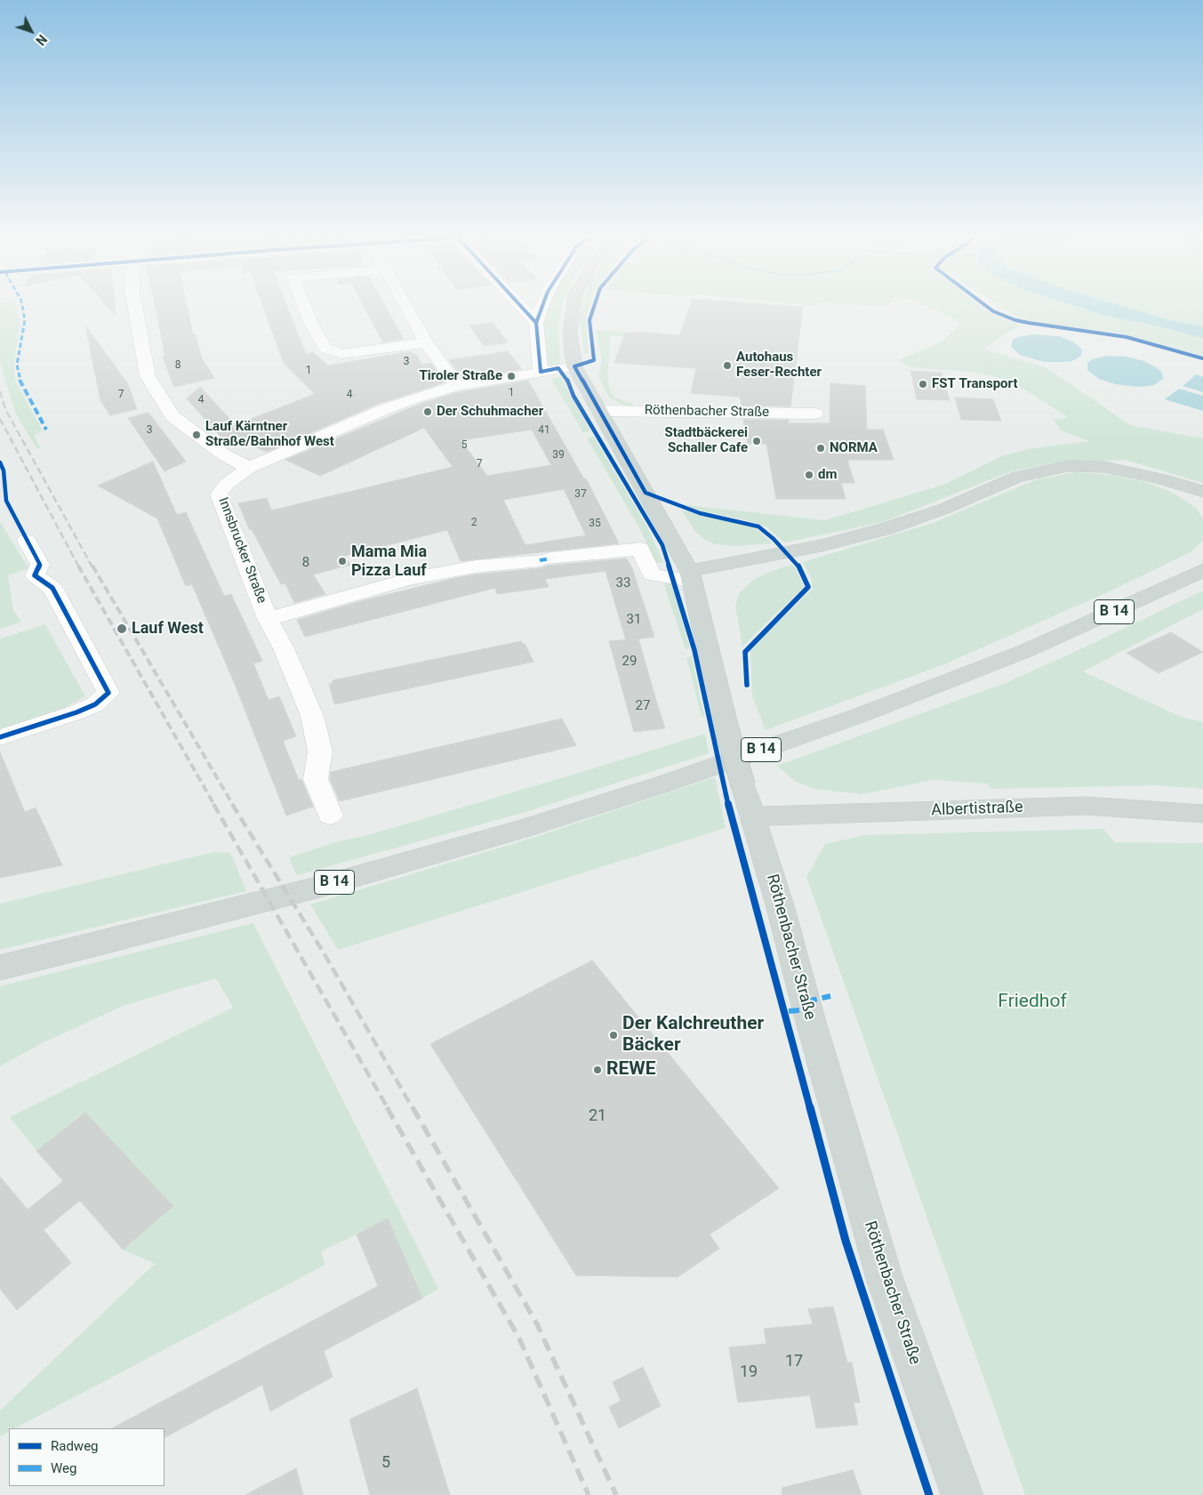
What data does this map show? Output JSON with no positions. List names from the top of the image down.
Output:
{
  "streets": {
    "main road": ["Röthenbacher Straße", "B 14", "Albertistraße"],
    "street": ["Innsbrucker Straße"]
  },
  "crossings": [
    ["Röthenbacher Straße", "Innsbrucker Straße"],
    ["Röthenbacher Straße", "Albertistraße"]
  ],
  "parks": ["Friedhof"],
  "places": [
    "Autohaus Feser-Rechter",
    "Tiroler Straße",
    "FST Transport",
    "Der Schuhmacher",
    "Lauf Kärntner Straße/Bahnhof West",
    "Stadtbäckerei Schaller Cafe",
    "NORMA",
    "dm",
    "Mama Mia Pizza Lauf",
    "Lauf West",
    "Der Kalchreuther Bäcker",
    "REWE"
  ],
  "house_numbers": [
    "3",
    "8",
    "1",
    "1",
    "7",
    "4",
    "4",
    "3",
    "41",
    "5",
    "39",
    "7",
    "37",
    "2",
    "35",
    "8",
    "33",
    "31",
    "29",
    "27",
    "21",
    "17",
    "19",
    "5"
  ],
  "legend": ["Radweg", "Weg"],
  "north": "bottom right"
}
